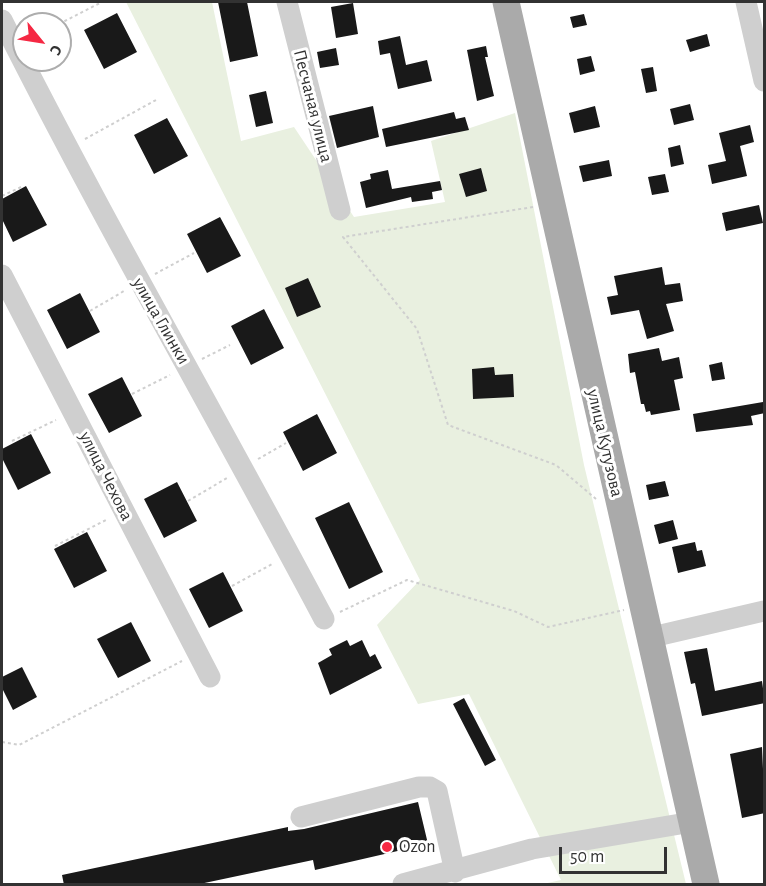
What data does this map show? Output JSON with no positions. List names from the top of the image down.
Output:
{
  "streets": {
    "main road": ["улица Кутузова"],
    "street": ["Песчаная улица", "улица Глинки", "улица Чехова"]
  },
  "places": ["Ozon"],
  "scale_bar": "50 m",
  "north": "bottom right"
}
